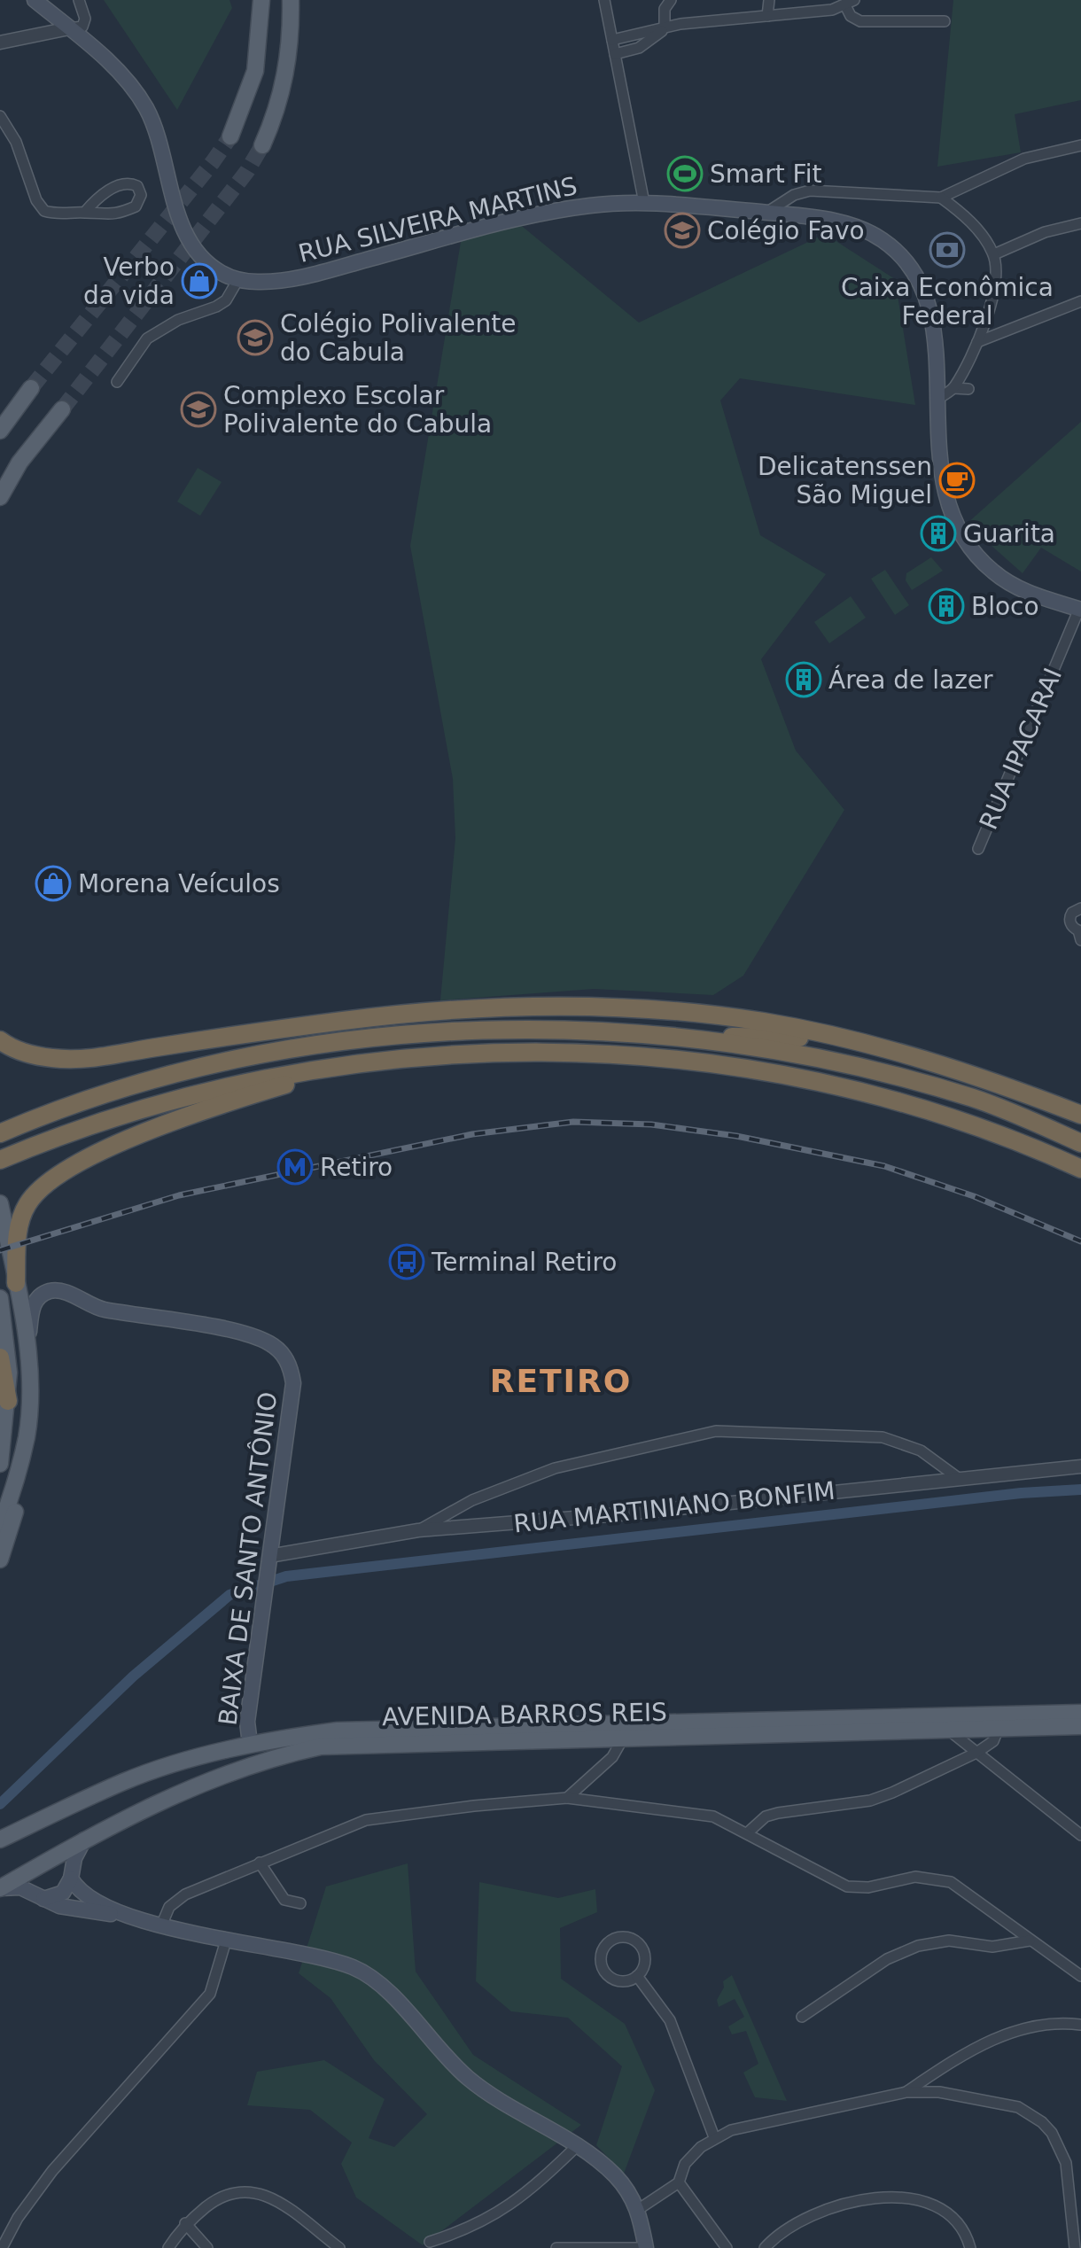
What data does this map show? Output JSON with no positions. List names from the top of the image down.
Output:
{
  "streets": {
    "main road": ["RUA SILVEIRA MARTINS", "BAIXA DE SANTO ANTÔNIO", "AVENIDA BARROS REIS"],
    "street": ["RUA IPACARAI", "RUA MARTINIANO BONFIM"]
  },
  "crossings": [
    ["RUA SILVEIRA MARTINS", "RUA IPACARAI"],
    ["RUA MARTINIANO BONFIM", "BAIXA DE SANTO ANTÔNIO"],
    ["BAIXA DE SANTO ANTÔNIO", "AVENIDA BARROS REIS"]
  ],
  "districts": ["RETIRO"],
  "places": {
    "sports": ["Smart Fit"],
    "school or university": ["Colégio Favo", "Colégio Polivalente do Cabula", "Complexo Escolar Polivalente do Cabula"],
    "bank": ["Caixa Econômica Federal"],
    "shop": ["Verbo da vida", "Morena Veículos"],
    "cafe": ["Delicatenssen São Miguel"],
    "building": ["Guarita", "Bloco", "Área de lazer"],
    "metro station": ["Retiro"],
    "bus stop": ["Terminal Retiro"]
  }
}
